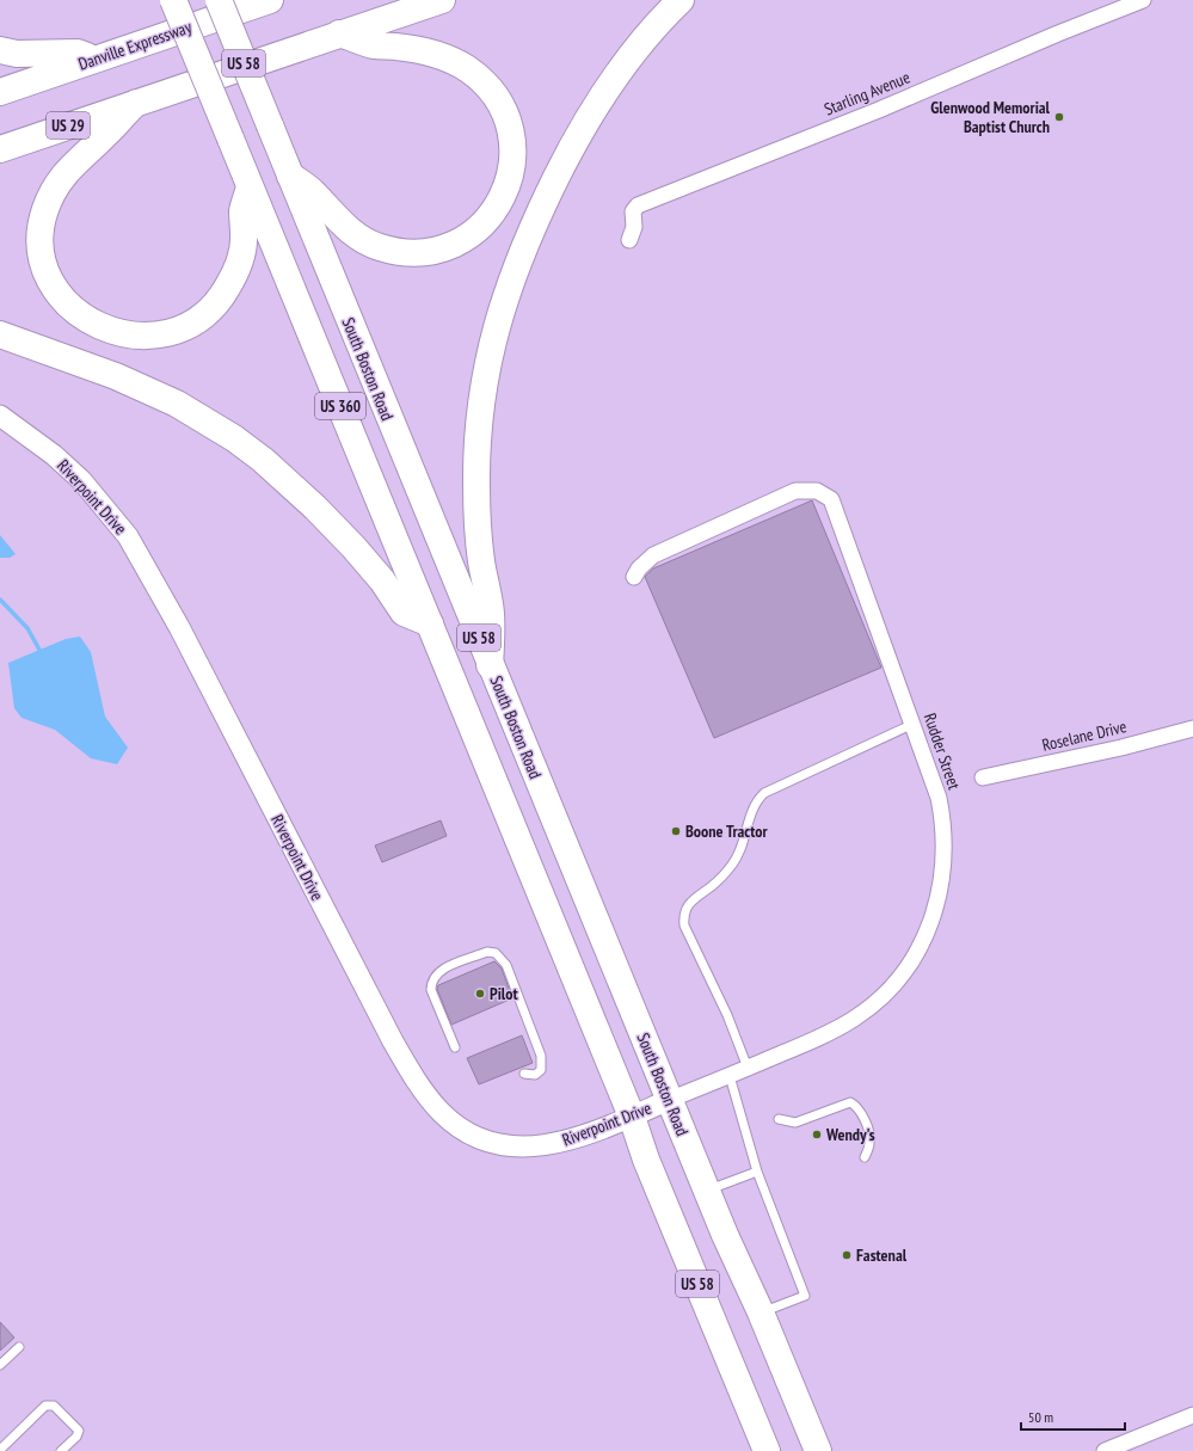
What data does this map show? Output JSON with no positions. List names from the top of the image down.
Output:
{
  "streets": {
    "highway": [
      "Danville Expressway",
      "US 58",
      "US 29",
      "South Boston Road",
      "US 360"
    ],
    "street": [
      "Starling Avenue",
      "Riverpoint Drive",
      "Roselane Drive",
      "Rudder Street"
    ]
  },
  "crossings": [
    ["US 58", "US 360"],
    ["US 58", "Riverpoint Drive"],
    ["South Boston Road", "Riverpoint Drive"],
    ["South Boston Road", "Rudder Street"],
    ["Riverpoint Drive", "Rudder Street"]
  ],
  "places": [
    "Glenwood Memorial Baptist Church",
    "Boone Tractor",
    "Pilot",
    "Wendy's",
    "Fastenal"
  ],
  "scale_bar": "50 m"
}
